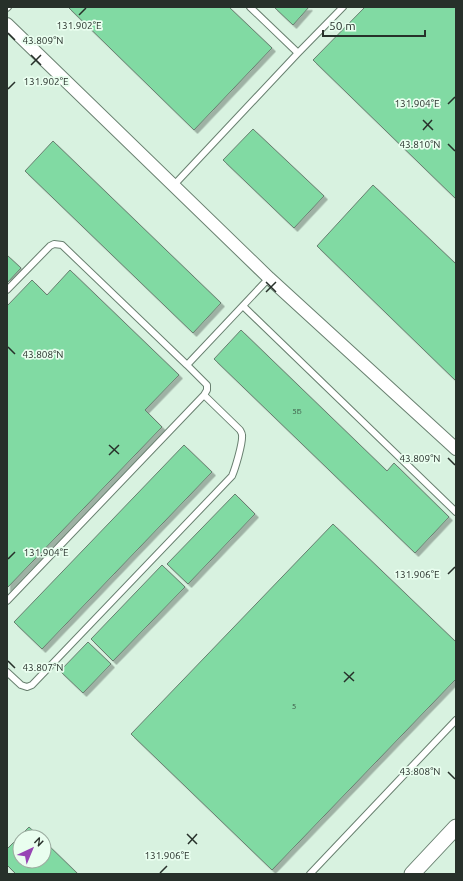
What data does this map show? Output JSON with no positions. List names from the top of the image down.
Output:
{
  "house_numbers": ["5Б", "5"],
  "scale_bar": "50 m",
  "north": "top right",
  "coordinates": [
    "131.902°E",
    "43.809°N",
    "131.904°E",
    "43.810°N",
    "43.808°N",
    "131.906°E",
    "43.807°N"
  ]
}
